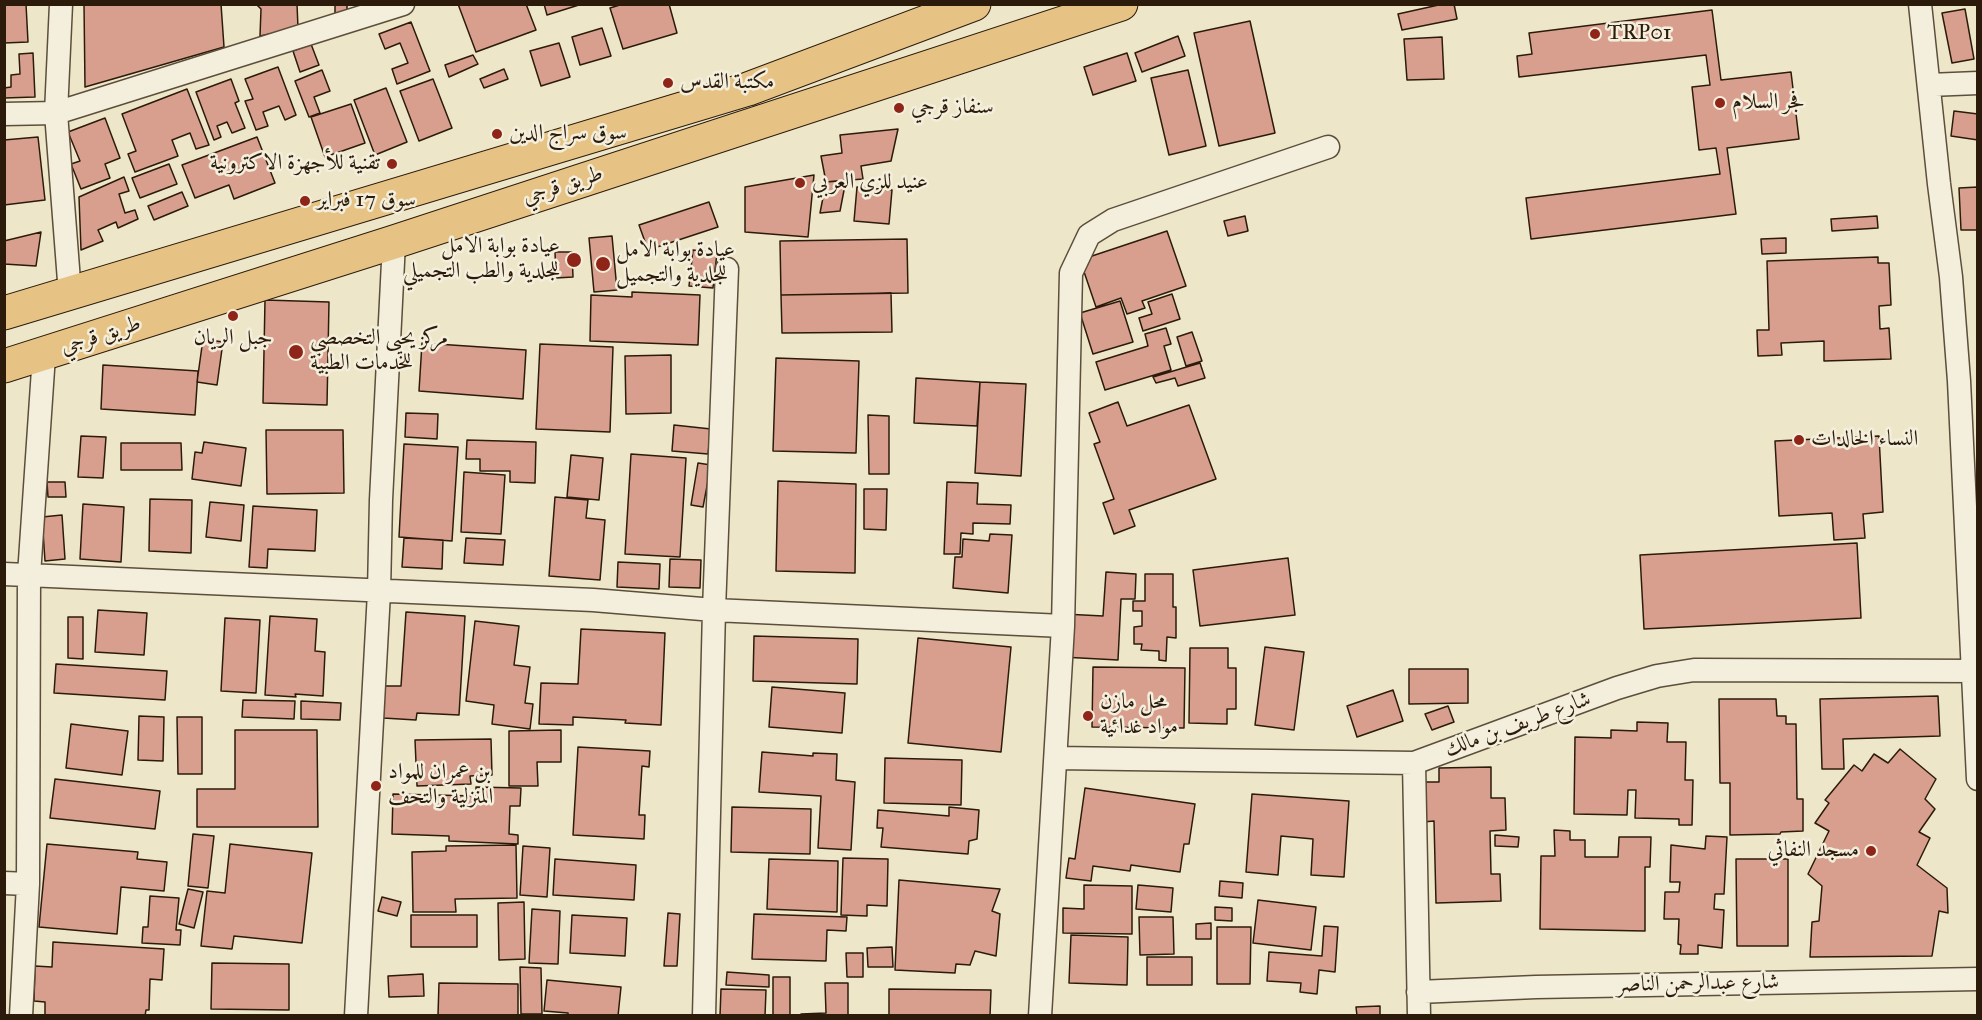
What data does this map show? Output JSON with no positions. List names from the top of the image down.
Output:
{
  "streets": {
    "highway": ["طريق قرجي"],
    "street": ["شارع طريف بن مالك", "شارع عبدالرحمن الناصر"]
  },
  "places": [
    "TRP01",
    "مكتبة القدس",
    "فجر السلام",
    "سنفاز قرجي",
    "سوق سراج الدين",
    "تقنية للأجهزة الاكترونية",
    "عنيد للزي العربي",
    "سوق 17 فبراير",
    "عيادة بوابة الامل للجلدية والطب التجميلي",
    "عيادة بوابة الامل للجلدية والتجميل",
    "جبل الريان",
    "مركز يحيى التخصصي للخدمات الطبية",
    "النساء الخالدات",
    "محل مازن مواد غدائية",
    "بن عمران للمواد المنزلية والتحف",
    "مسجد النفاثي"
  ]
}
